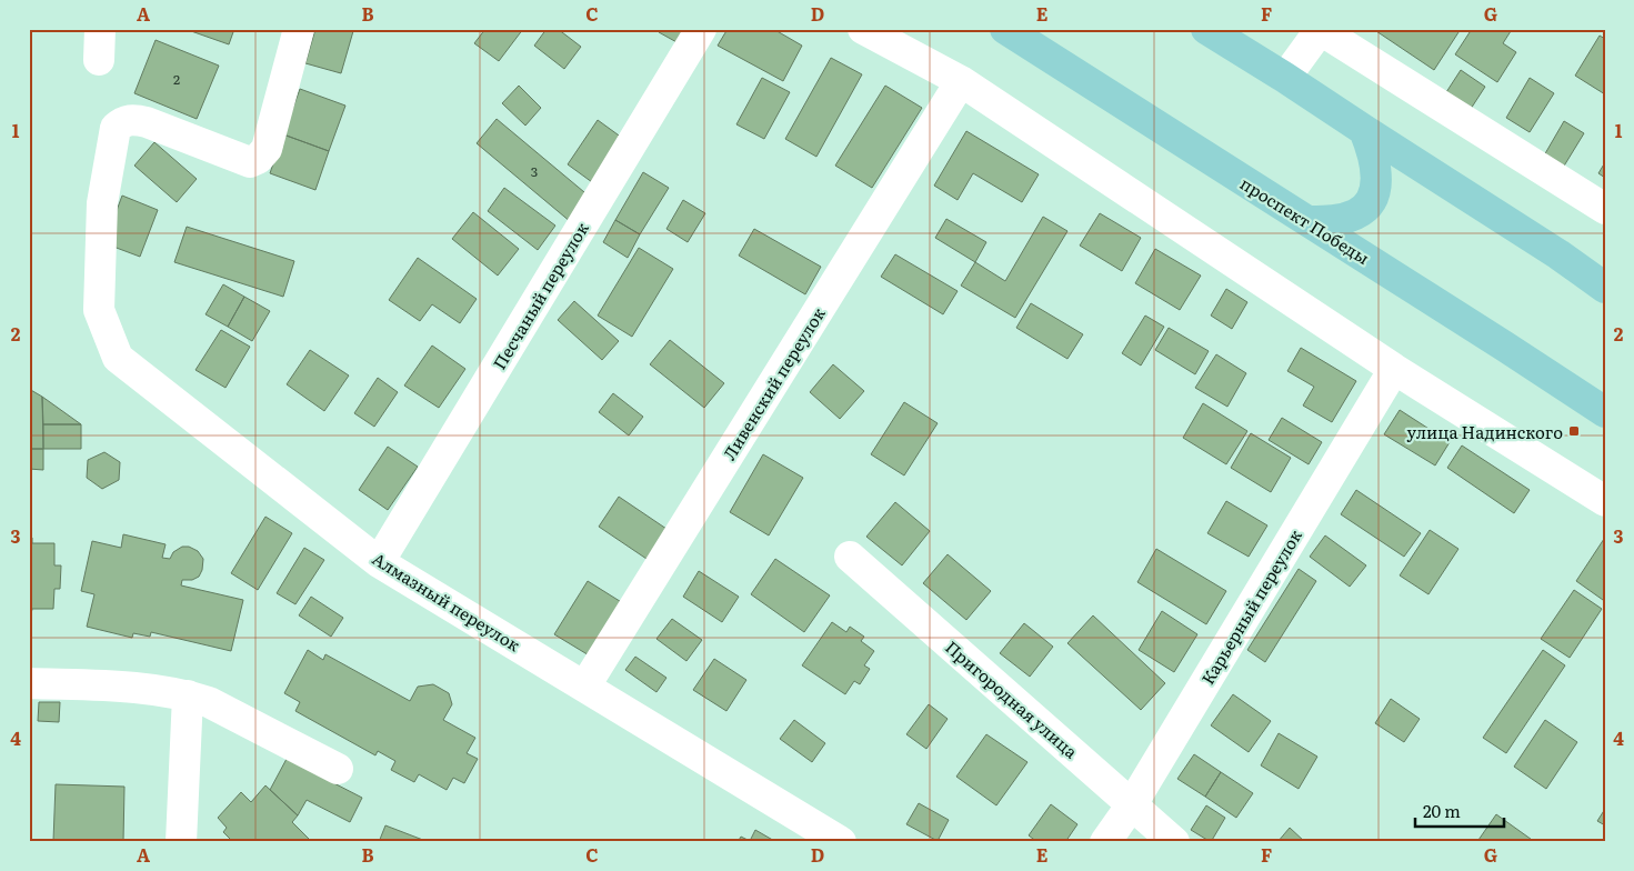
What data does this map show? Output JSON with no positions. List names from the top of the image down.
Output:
{
  "streets": {
    "main road": ["проспект Победы"],
    "street": [
      "Песчаный переулок",
      "Ливенский переулок",
      "Алмазный переулок",
      "Карьерный переулок",
      "Пригородная улица"
    ]
  },
  "crossings": [
    ["Песчаный переулок", "Алмазный переулок"],
    ["Ливенский переулок", "Алмазный переулок"],
    ["Карьерный переулок", "Пригородная улица"]
  ],
  "places": {
    "transit": ["улица Надинского"]
  },
  "house_numbers": ["2", "3"],
  "scale_bar": "20 m",
  "grid": {
    "columns": [
      "A",
      "B",
      "C",
      "D",
      "E",
      "F",
      "G"
    ],
    "rows": [
      "1",
      "2",
      "3",
      "4"
    ]
  }
}
